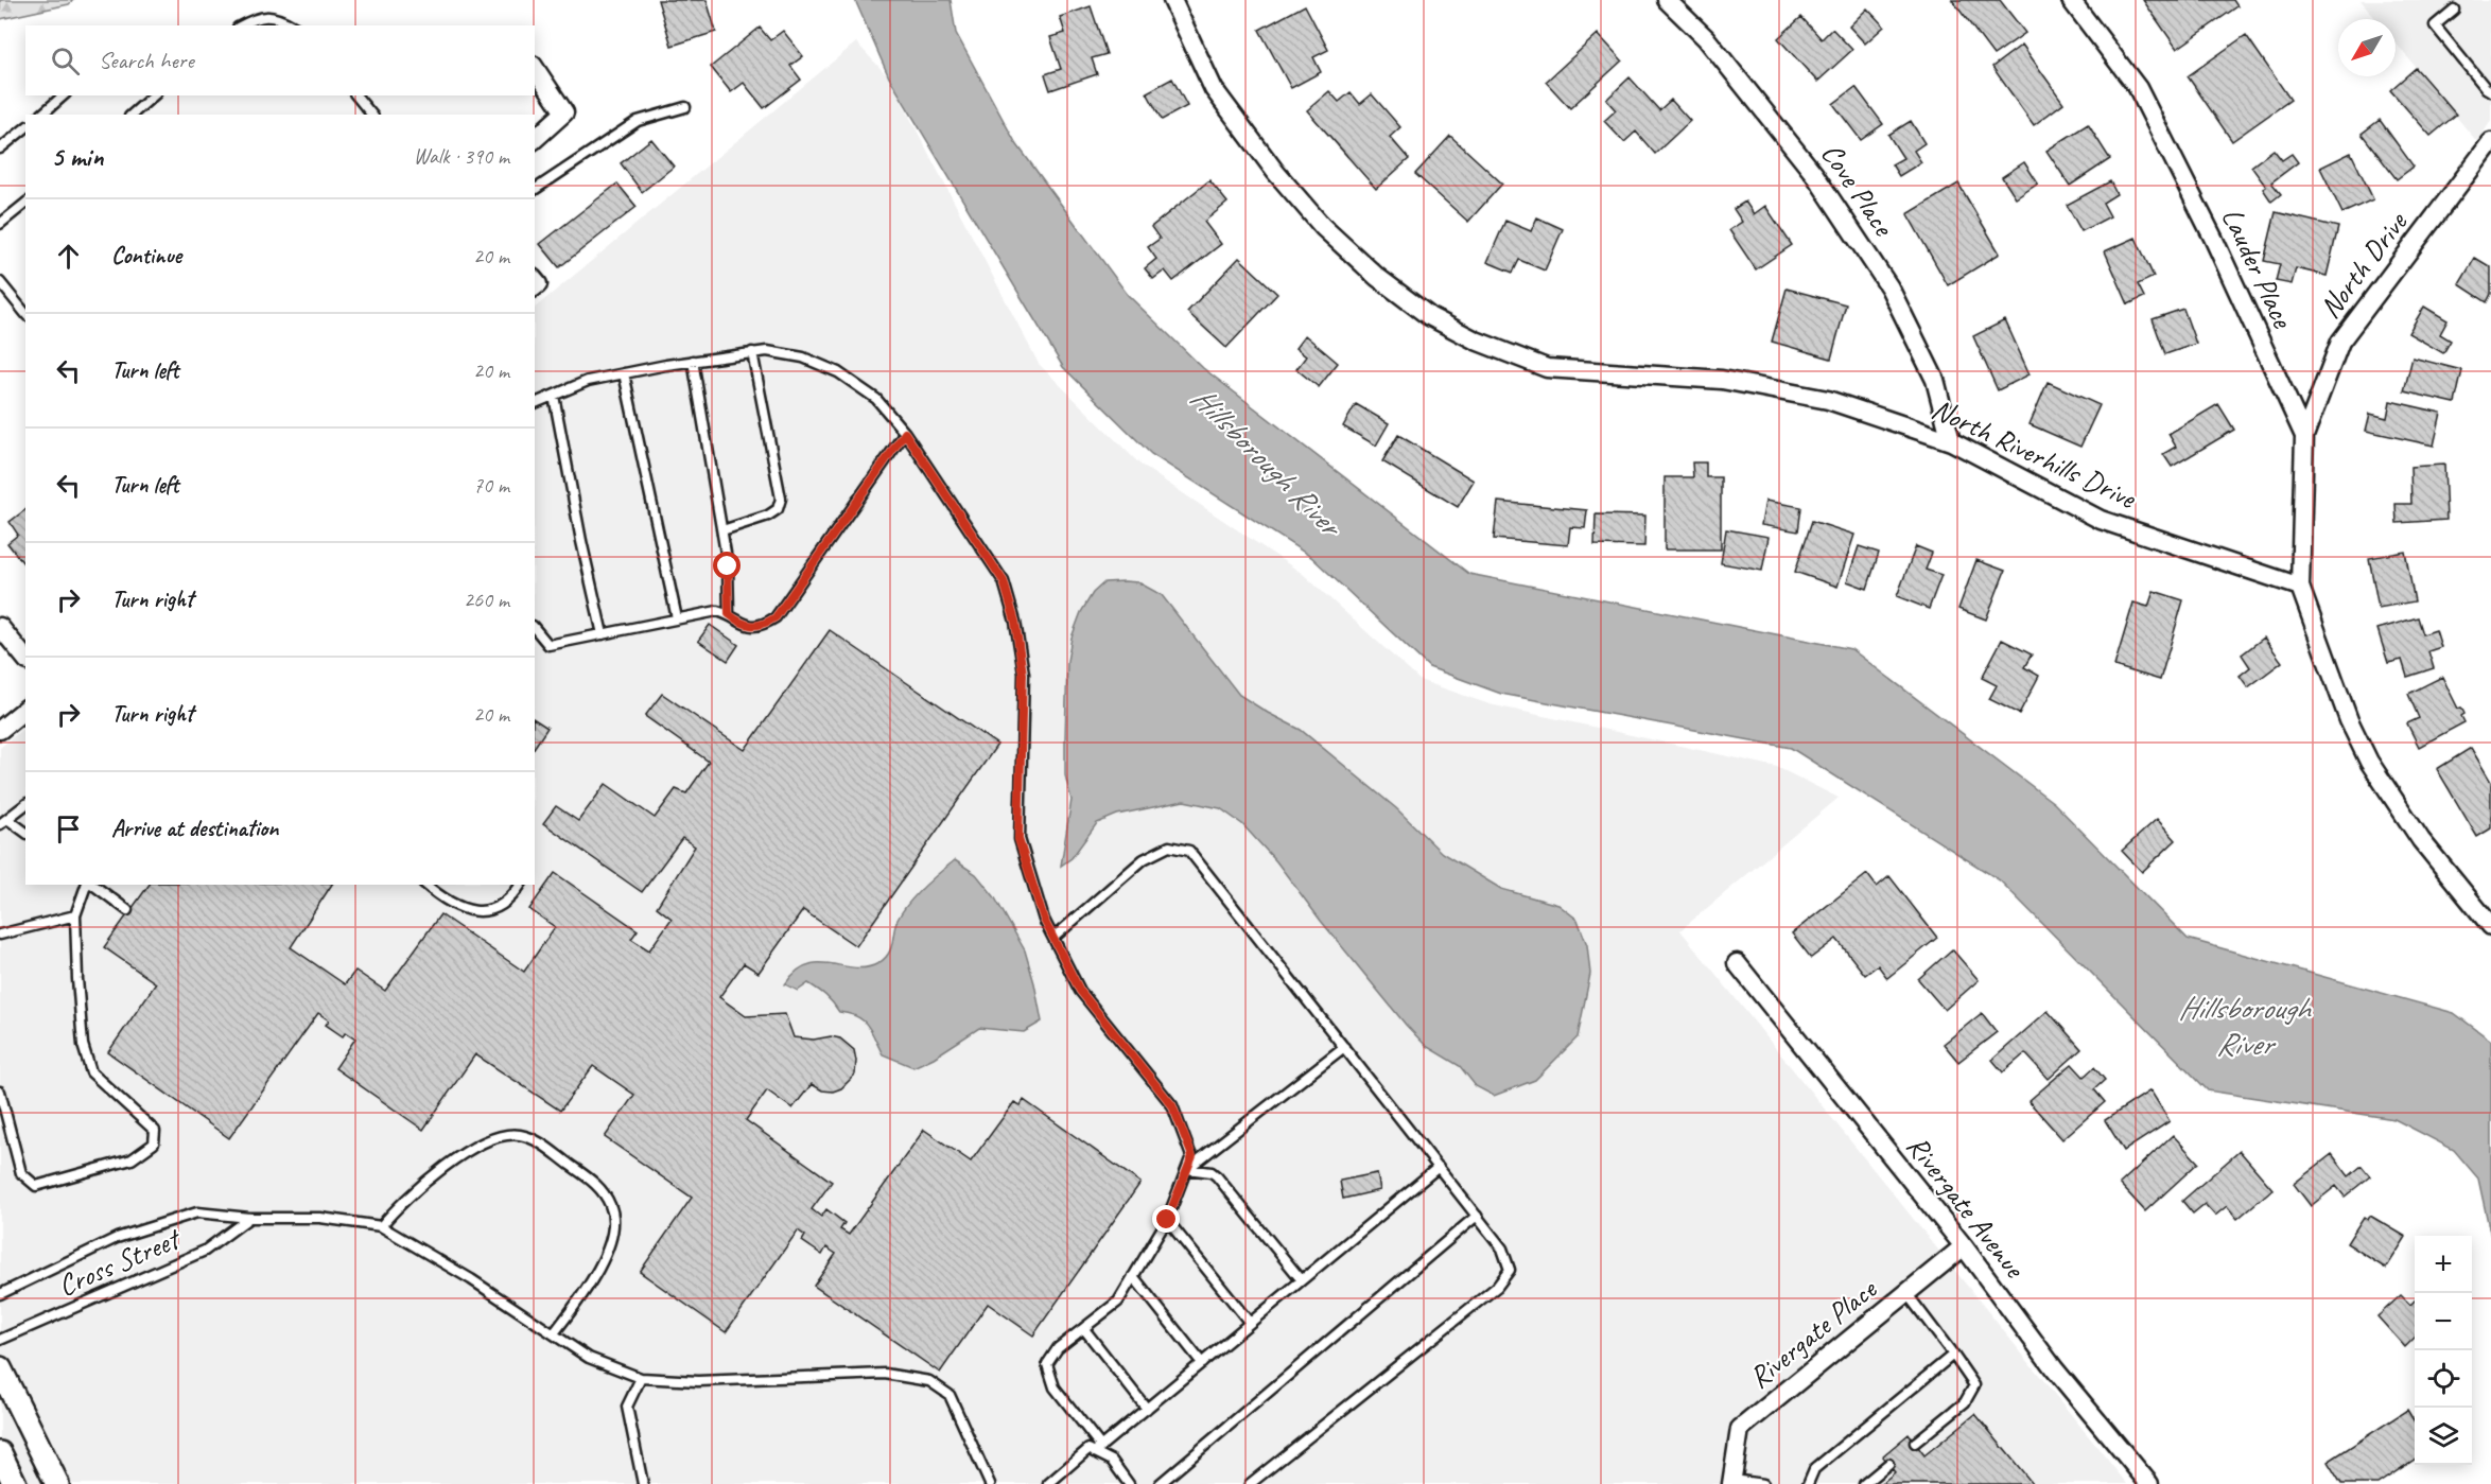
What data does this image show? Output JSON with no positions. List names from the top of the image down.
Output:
{
  "streets": {
    "street": [
      "Cove Place",
      "North Drive",
      "Lauder Place",
      "North Riverhills Drive",
      "Rivergate Avenue",
      "Rivergate Place"
    ],
    "lane": ["Cross Street"]
  },
  "crossings": [
    ["Cove Place", "North Riverhills Drive"],
    ["North Drive", "Lauder Place"],
    ["Lauder Place", "North Riverhills Drive"],
    ["Rivergate Avenue", "Rivergate Place"]
  ],
  "water": ["Hillsborough River"],
  "north": "bottom left",
  "page": {
    "search": "Search here",
    "heading": ["5 min", "Walk · 390 m"],
    "list": [
      ["Continue", "20 m"],
      ["Turn left", "20 m"],
      ["Turn left", "70 m"],
      ["Turn right", "260 m"],
      ["Turn right", "20 m"],
      "Arrive at destination"
    ],
    "map_buttons": ["+", "−"]
  }
}
